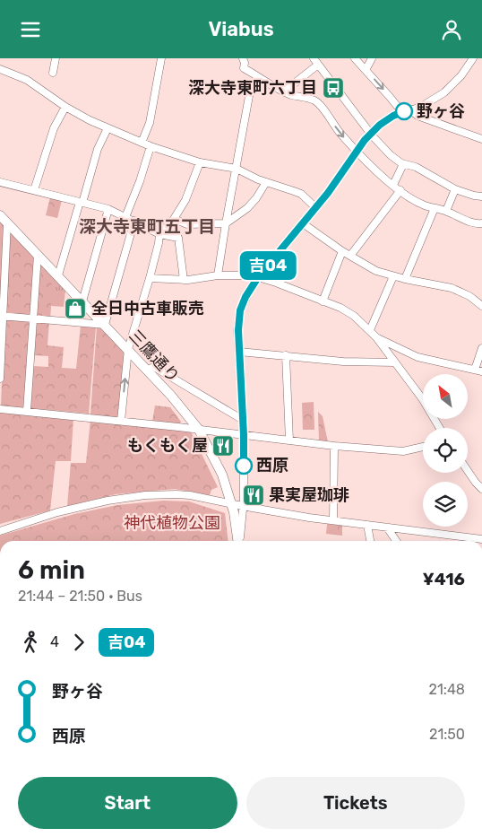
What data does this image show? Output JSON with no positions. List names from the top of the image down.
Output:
{
  "streets": {
    "main road": ["三鷹通り"]
  },
  "districts": ["深大寺東町五丁目"],
  "parks": ["神代植物公園"],
  "places": {
    "bus stop": ["深大寺東町六丁目"],
    "other": ["野ヶ谷", "西原"],
    "shop": ["全日中古車販売"],
    "restaurant": ["もくもく屋", "果実屋珈琲"]
  },
  "lines": ["bus line 吉04"],
  "north": "top left",
  "page": {
    "header": "Viabus",
    "on_map": "吉04",
    "heading": ["6 min", "21:44 – 21:50 · Bus", "¥416"],
    "legs": ["4", "吉04"],
    "list": [
      {
        "name": "野ヶ谷",
        "value": "21:48"
      },
      {
        "name": "西原",
        "value": "21:50"
      }
    ],
    "buttons": ["Start", "Tickets"]
  }
}
